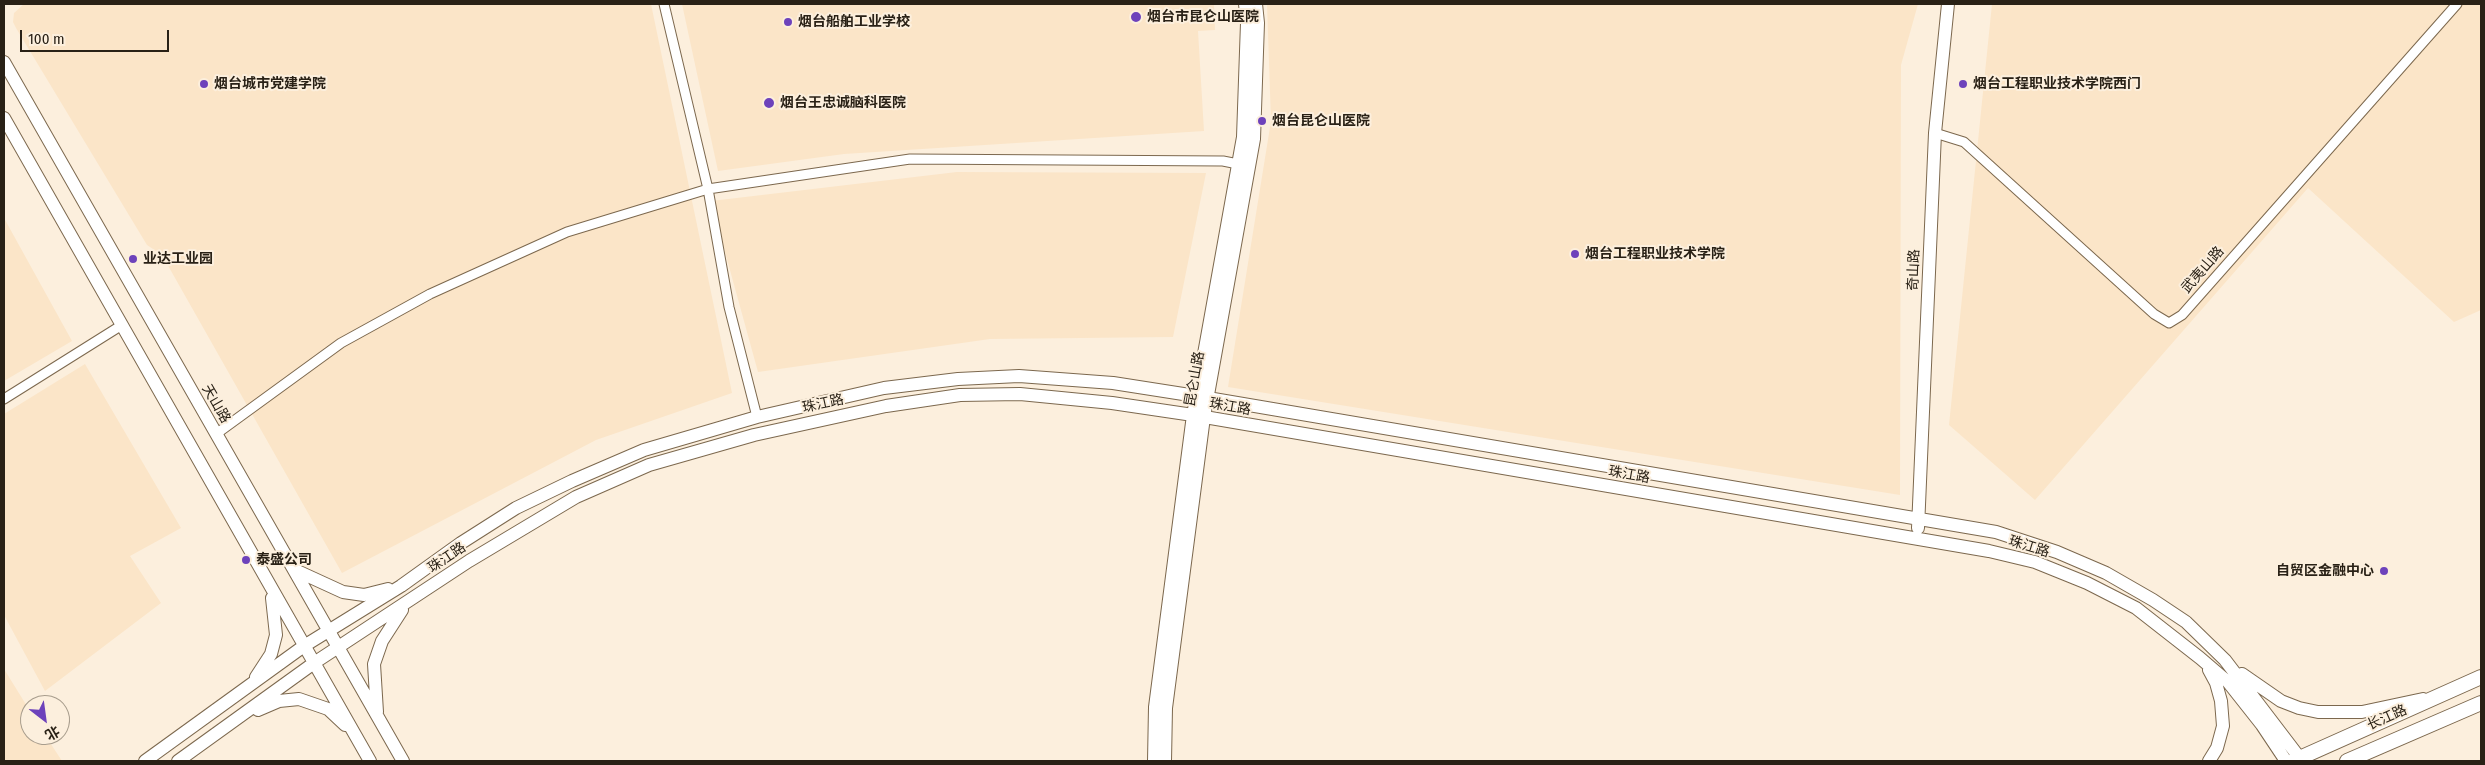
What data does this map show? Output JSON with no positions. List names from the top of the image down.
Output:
{
  "streets": {
    "main road": [
      "奇山路",
      "昆仑山路",
      "天山路",
      "珠江路",
      "长江路"
    ],
    "street": ["武夷山路"]
  },
  "crossings": [
    ["奇山路", "武夷山路"],
    ["奇山路", "珠江路"],
    ["昆仑山路", "珠江路"],
    ["天山路", "珠江路"]
  ],
  "places": [
    "烟台市昆仑山医院",
    "烟台船舶工业学校",
    "烟台城市党建学院",
    "烟台工程职业技术学院西门",
    "烟台王忠诚脑科医院",
    "烟台昆仑山医院",
    "烟台工程职业技术学院",
    "业达工业园",
    "泰盛公司",
    "自贸区金融中心"
  ],
  "scale_bar": "100 m",
  "north": "bottom right"
}
